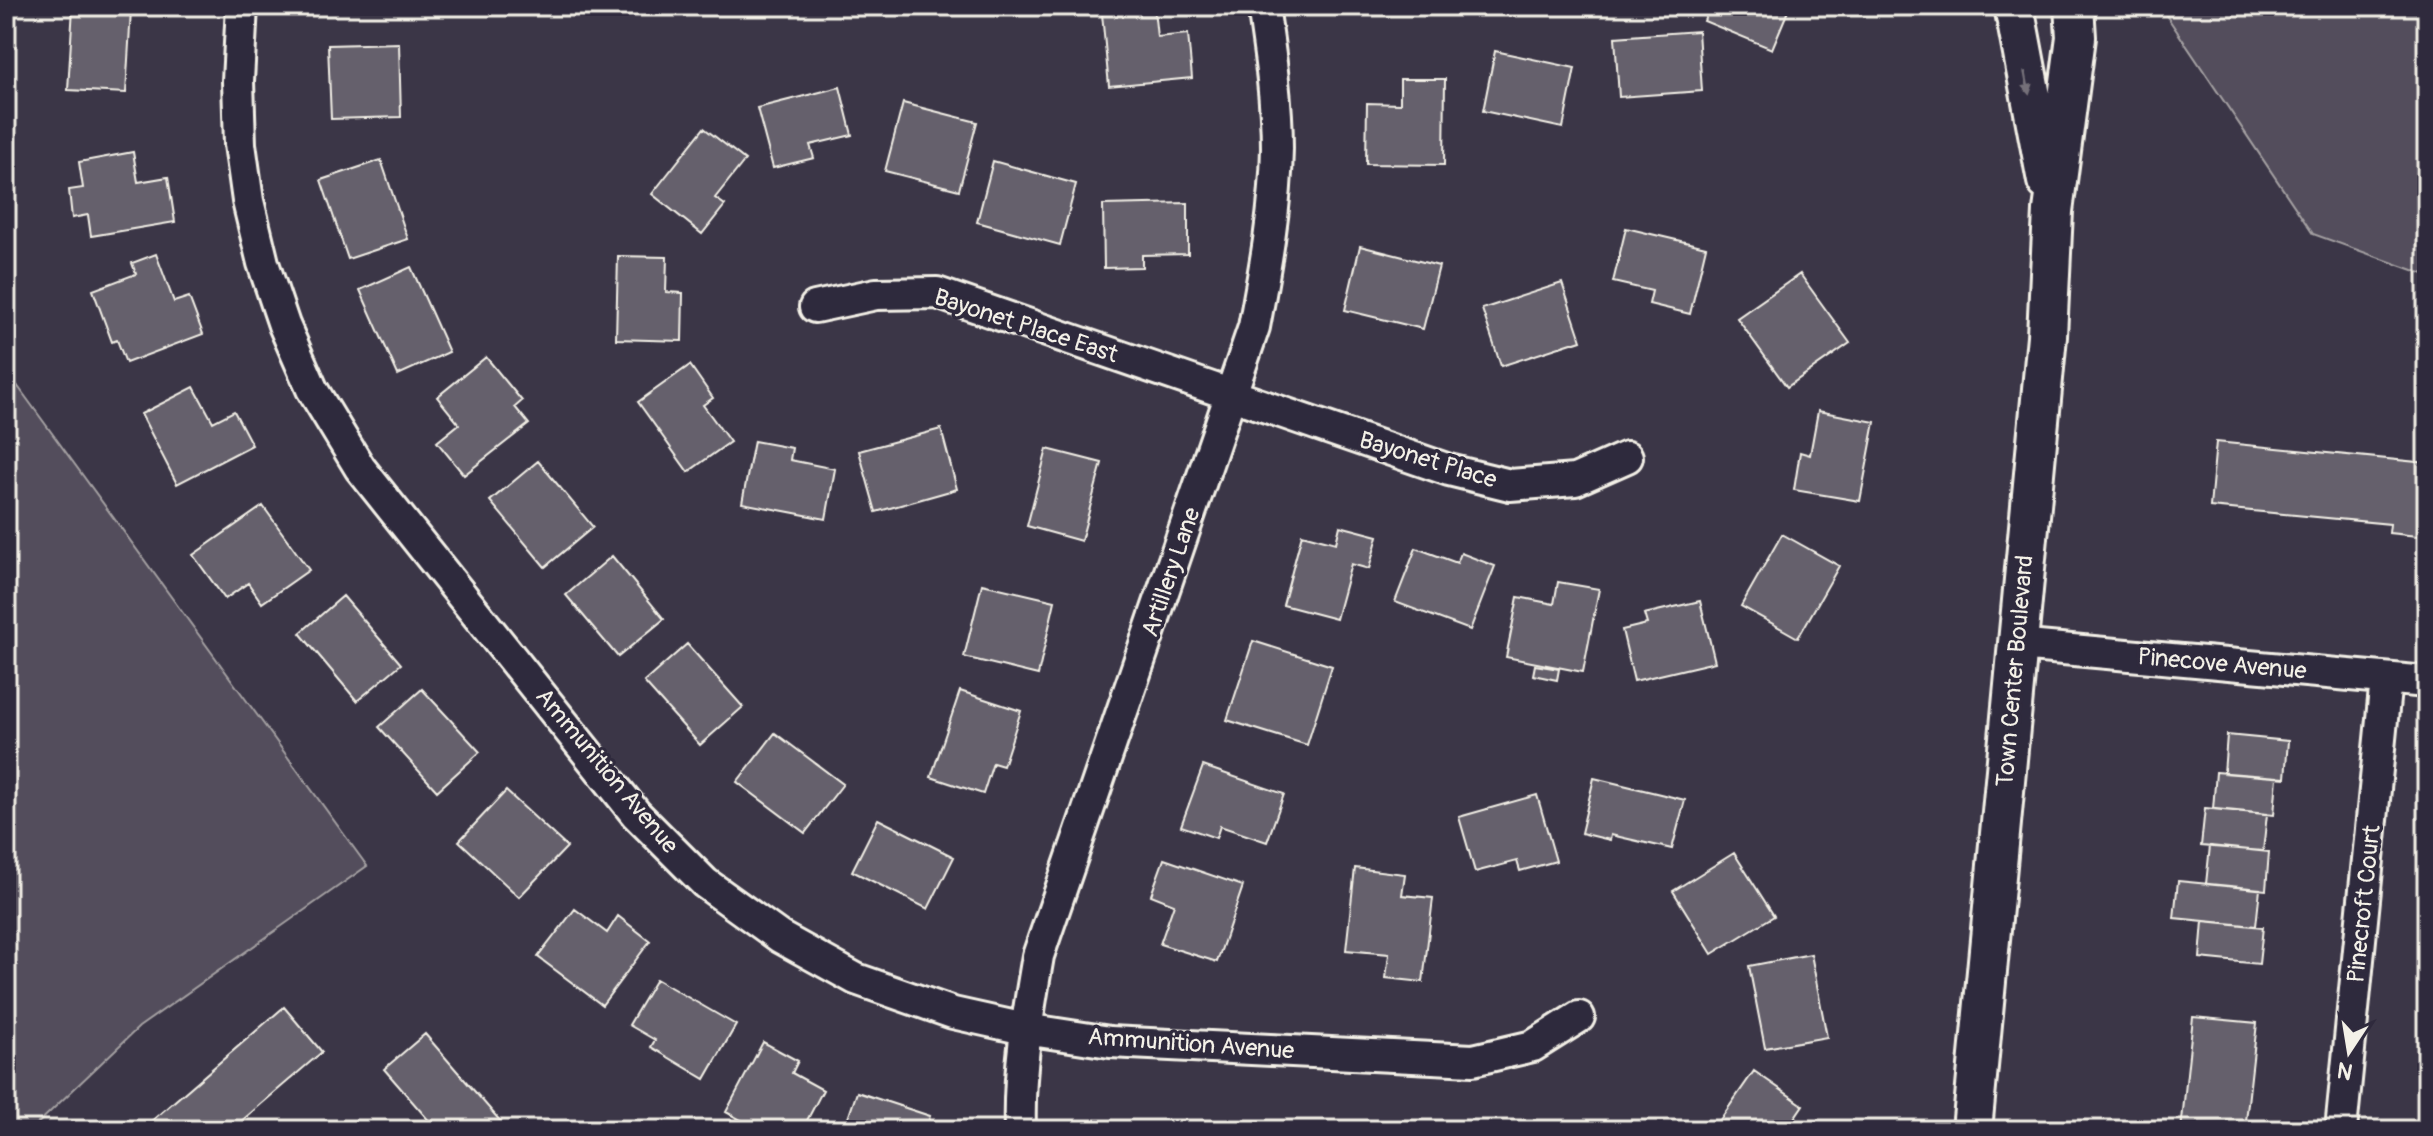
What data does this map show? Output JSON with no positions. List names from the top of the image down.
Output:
{
  "streets": {
    "street": [
      "Bayonet Place East",
      "Bayonet Place",
      "Artillery Lane",
      "Pinecove Avenue",
      "Town Center Boulevard",
      "Ammunition Avenue",
      "Pinecroft Court"
    ]
  },
  "crossings": [
    ["Bayonet Place East", "Bayonet Place"],
    ["Bayonet Place East", "Artillery Lane"],
    ["Bayonet Place", "Artillery Lane"],
    ["Artillery Lane", "Ammunition Avenue"],
    ["Pinecove Avenue", "Town Center Boulevard"],
    ["Pinecove Avenue", "Pinecroft Court"]
  ],
  "north": "bottom"
}
